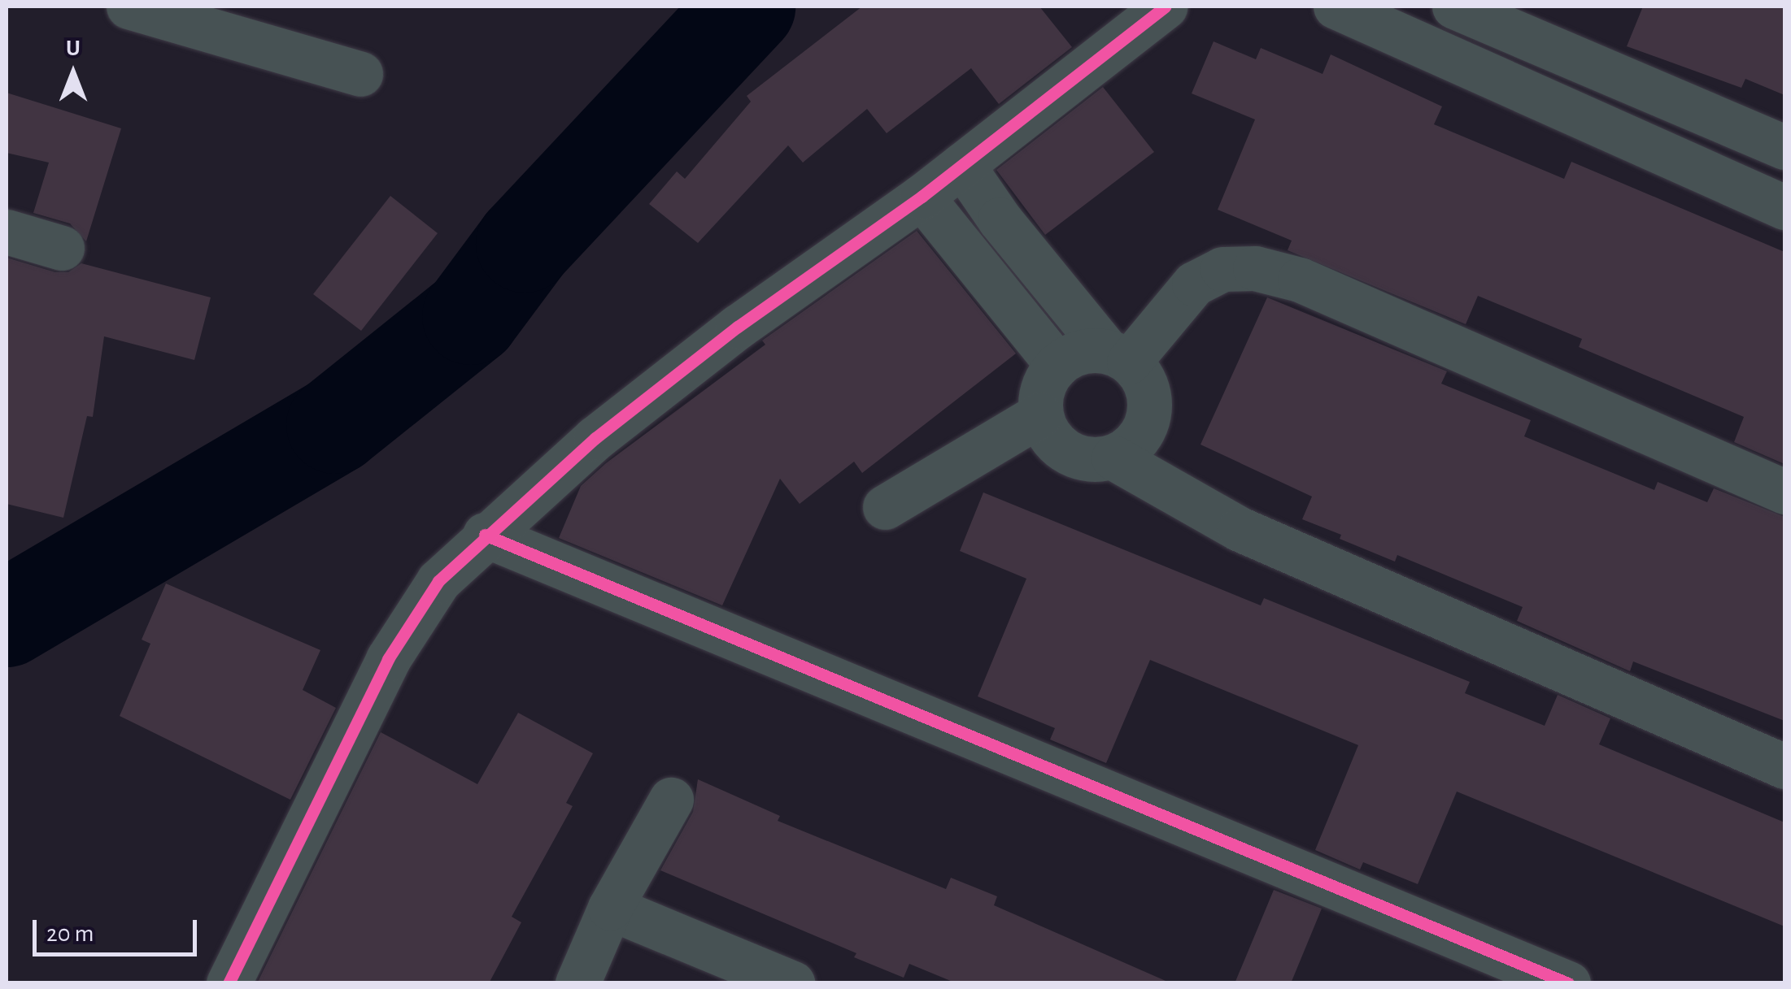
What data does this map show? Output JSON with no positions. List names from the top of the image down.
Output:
{
  "scale_bar": "20 m",
  "north": "top"
}
